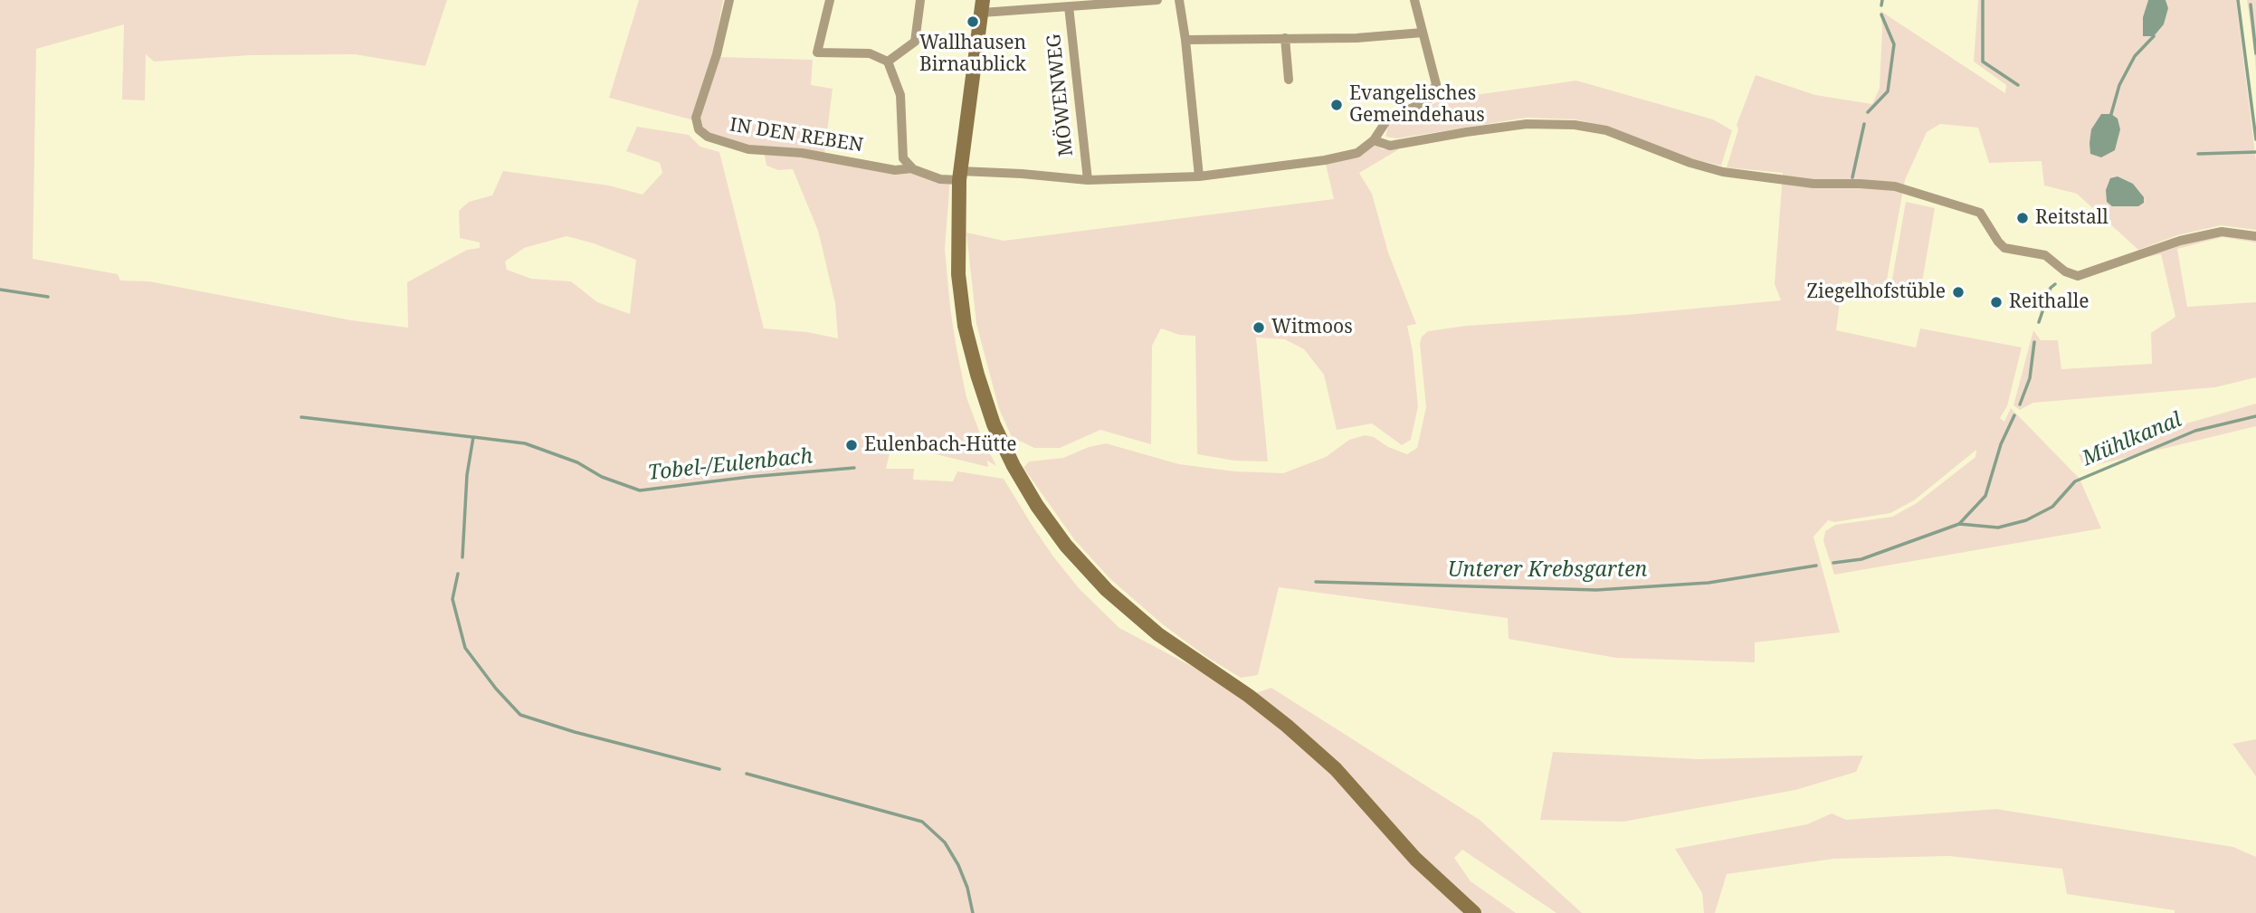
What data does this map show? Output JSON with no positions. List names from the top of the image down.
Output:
{
  "streets": {
    "street": ["MÖWENWEG", "IN DEN REBEN"]
  },
  "water": ["Mühlkanal", "Tobel-/Eulenbach", "Unterer Krebsgarten"],
  "places": [
    "Wallhausen Birnaublick",
    "Evangelisches Gemeindehaus",
    "Reitstall",
    "Ziegelhofstüble",
    "Reithalle",
    "Witmoos",
    "Eulenbach-Hütte"
  ]
}
